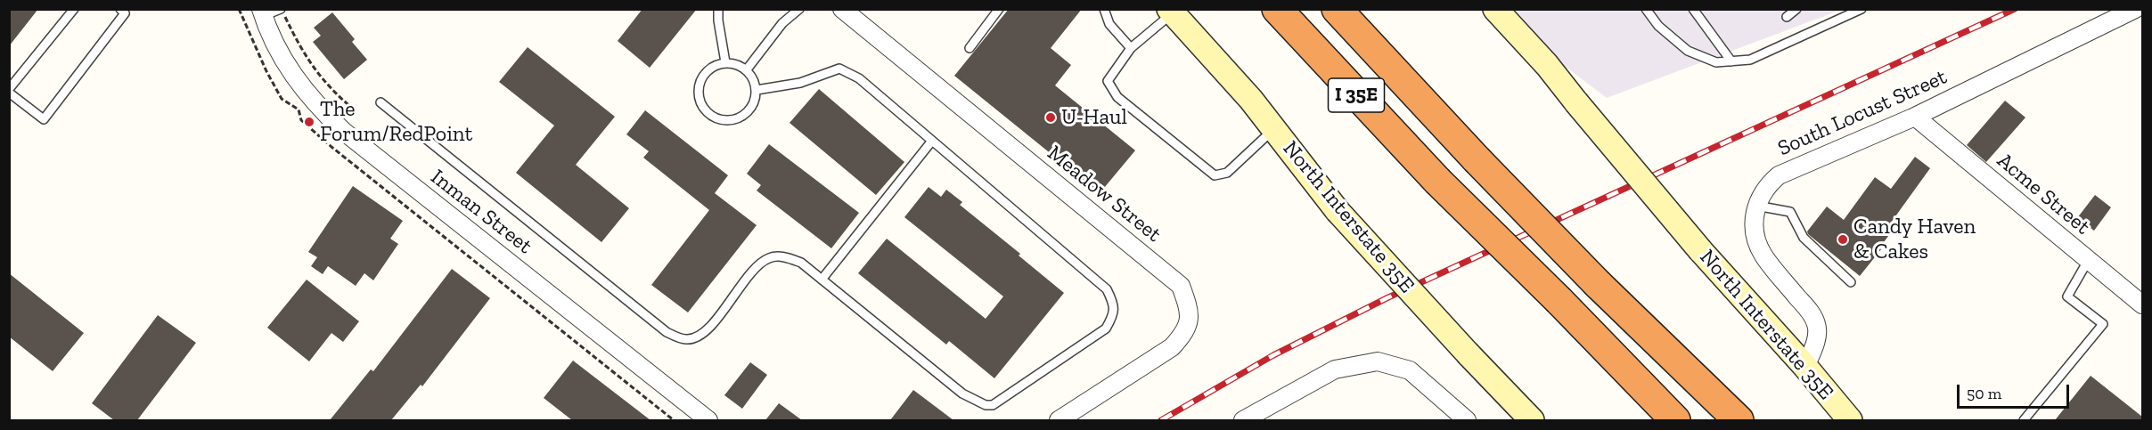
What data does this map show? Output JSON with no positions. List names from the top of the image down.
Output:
{
  "streets": {
    "highway": ["I 35E"],
    "main road": ["North Interstate 35E"],
    "street": [
      "South Locust Street",
      "Meadow Street",
      "Acme Street",
      "Inman Street"
    ]
  },
  "crossings": [
    ["South Locust Street", "Acme Street"]
  ],
  "places": ["U-Haul", "The Forum/RedPoint", "Candy Haven & Cakes"],
  "scale_bar": "50 m"
}
